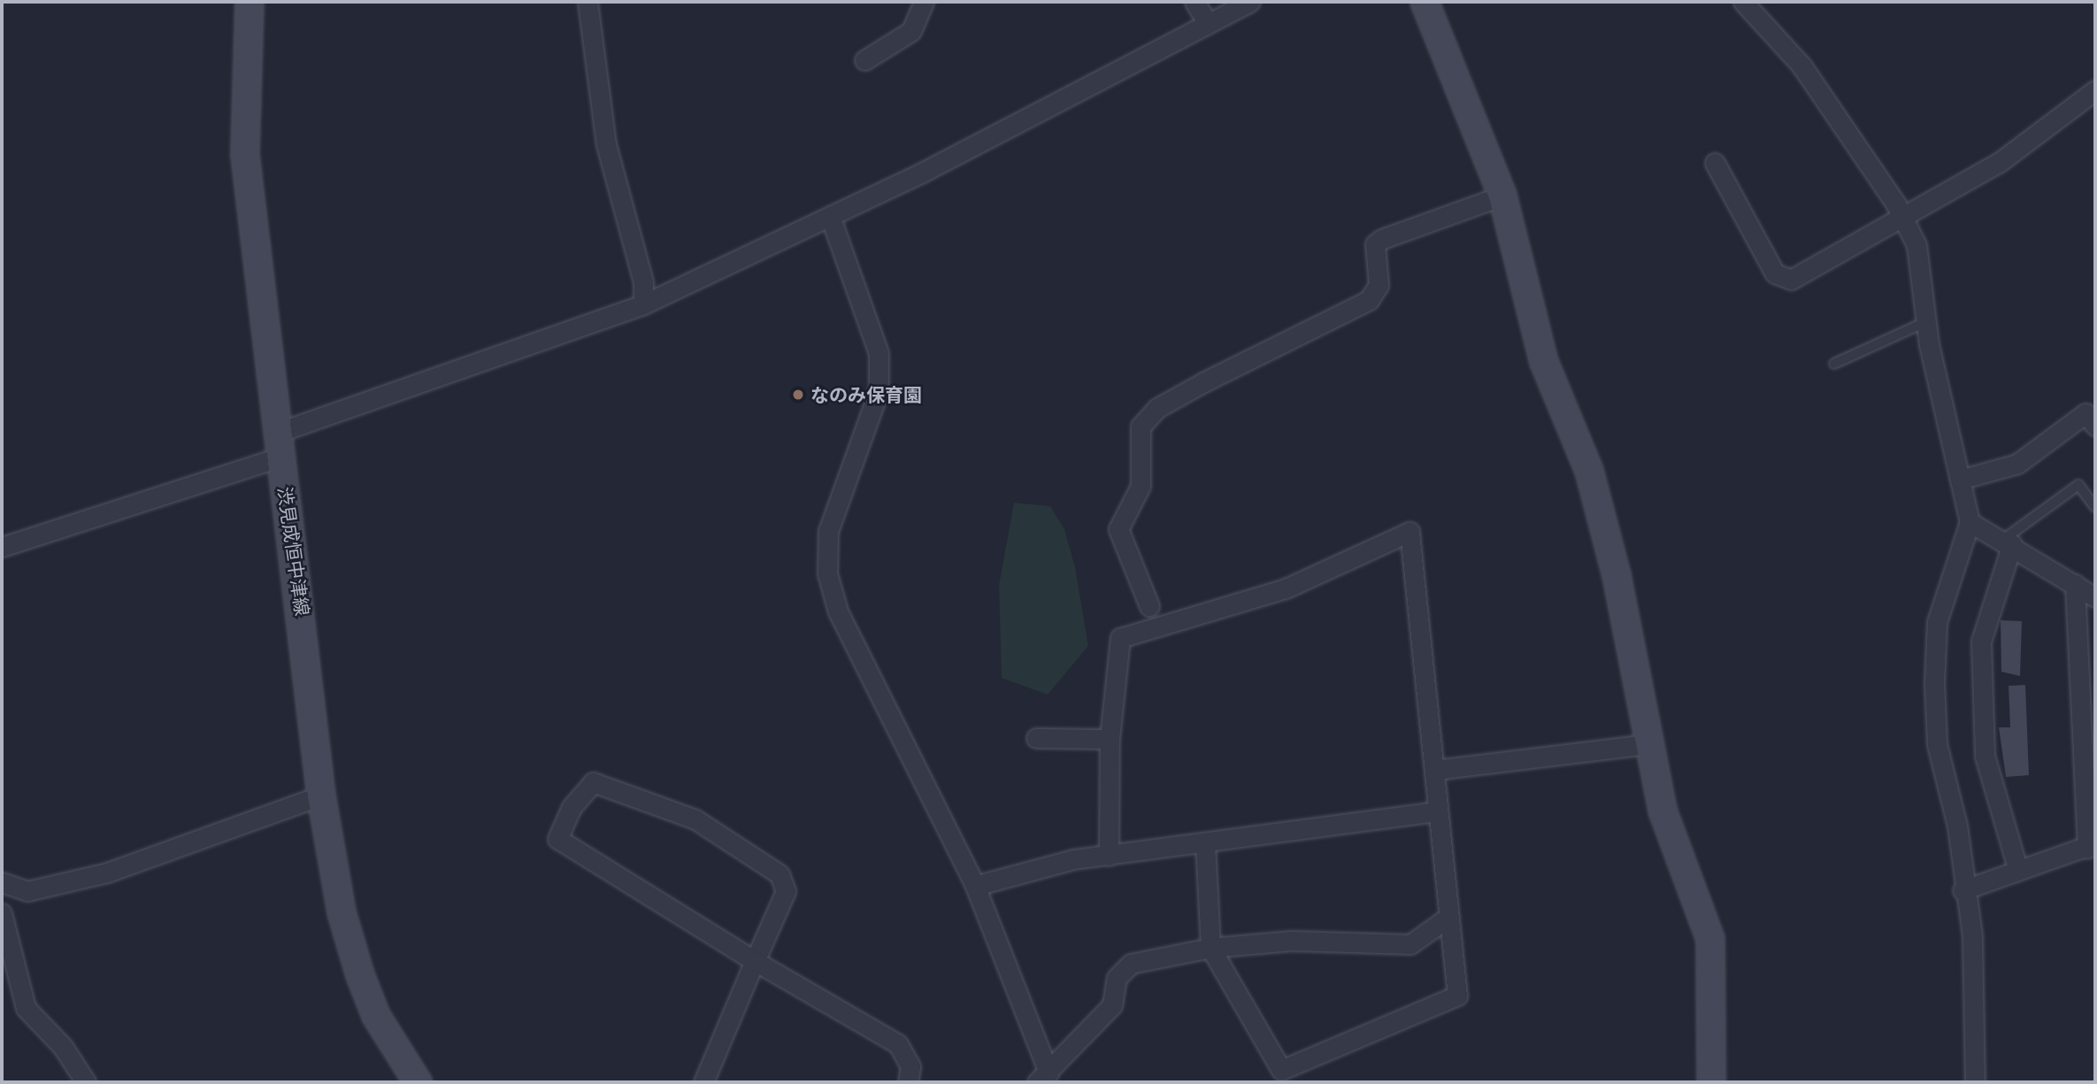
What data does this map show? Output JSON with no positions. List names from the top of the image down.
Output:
{
  "streets": {
    "street": ["渋見成恒中津線"]
  },
  "places": ["なのみ保育園"]
}
